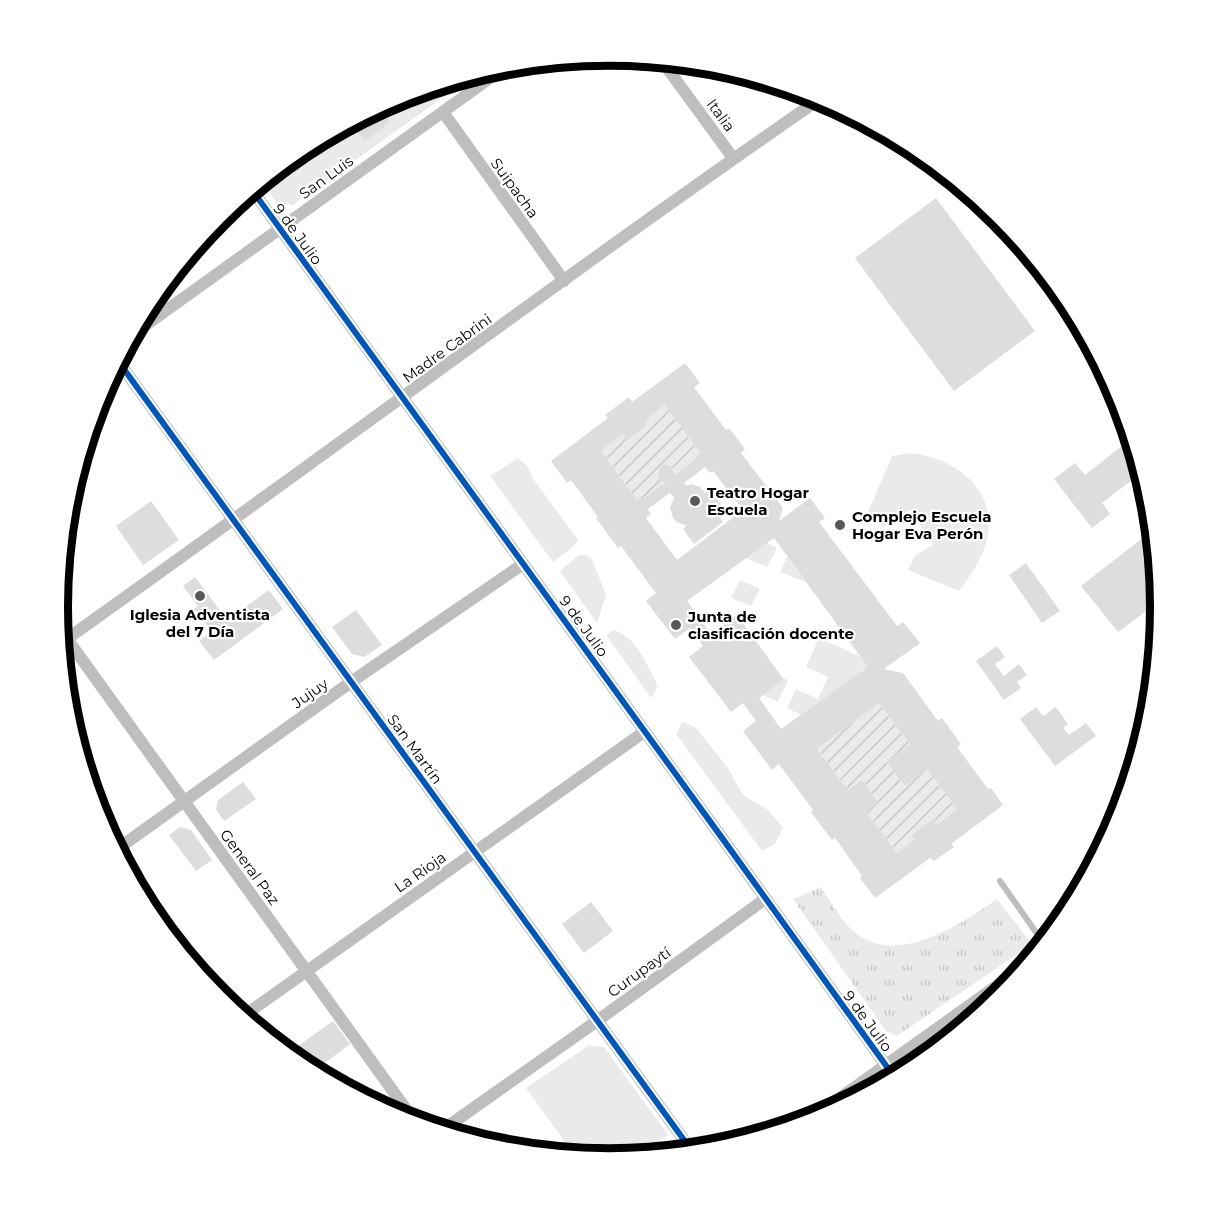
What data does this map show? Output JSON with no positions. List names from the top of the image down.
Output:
{
  "streets": {
    "street": [
      "Italia",
      "San Luis",
      "Suipacha",
      "9 de Julio",
      "Madre Cabrini",
      "Jujuy",
      "San Martín",
      "General Paz",
      "La Rioja",
      "Curupaytí"
    ]
  },
  "crossings": [
    ["Italia", "Madre Cabrini"],
    ["San Luis", "Suipacha"],
    ["San Luis", "9 de Julio"],
    ["Suipacha", "Madre Cabrini"],
    ["9 de Julio", "Madre Cabrini"],
    ["9 de Julio", "Jujuy"],
    ["9 de Julio", "La Rioja"],
    ["9 de Julio", "Curupaytí"],
    ["Madre Cabrini", "San Martín"],
    ["Jujuy", "San Martín"],
    ["Jujuy", "General Paz"],
    ["San Martín", "La Rioja"],
    ["San Martín", "Curupaytí"],
    ["General Paz", "La Rioja"]
  ],
  "places": [
    "Teatro Hogar Escuela",
    "Complejo Escuela Hogar Eva Perón",
    "Iglesia Adventista del 7 Día",
    "Junta de clasificación docente"
  ]
}
